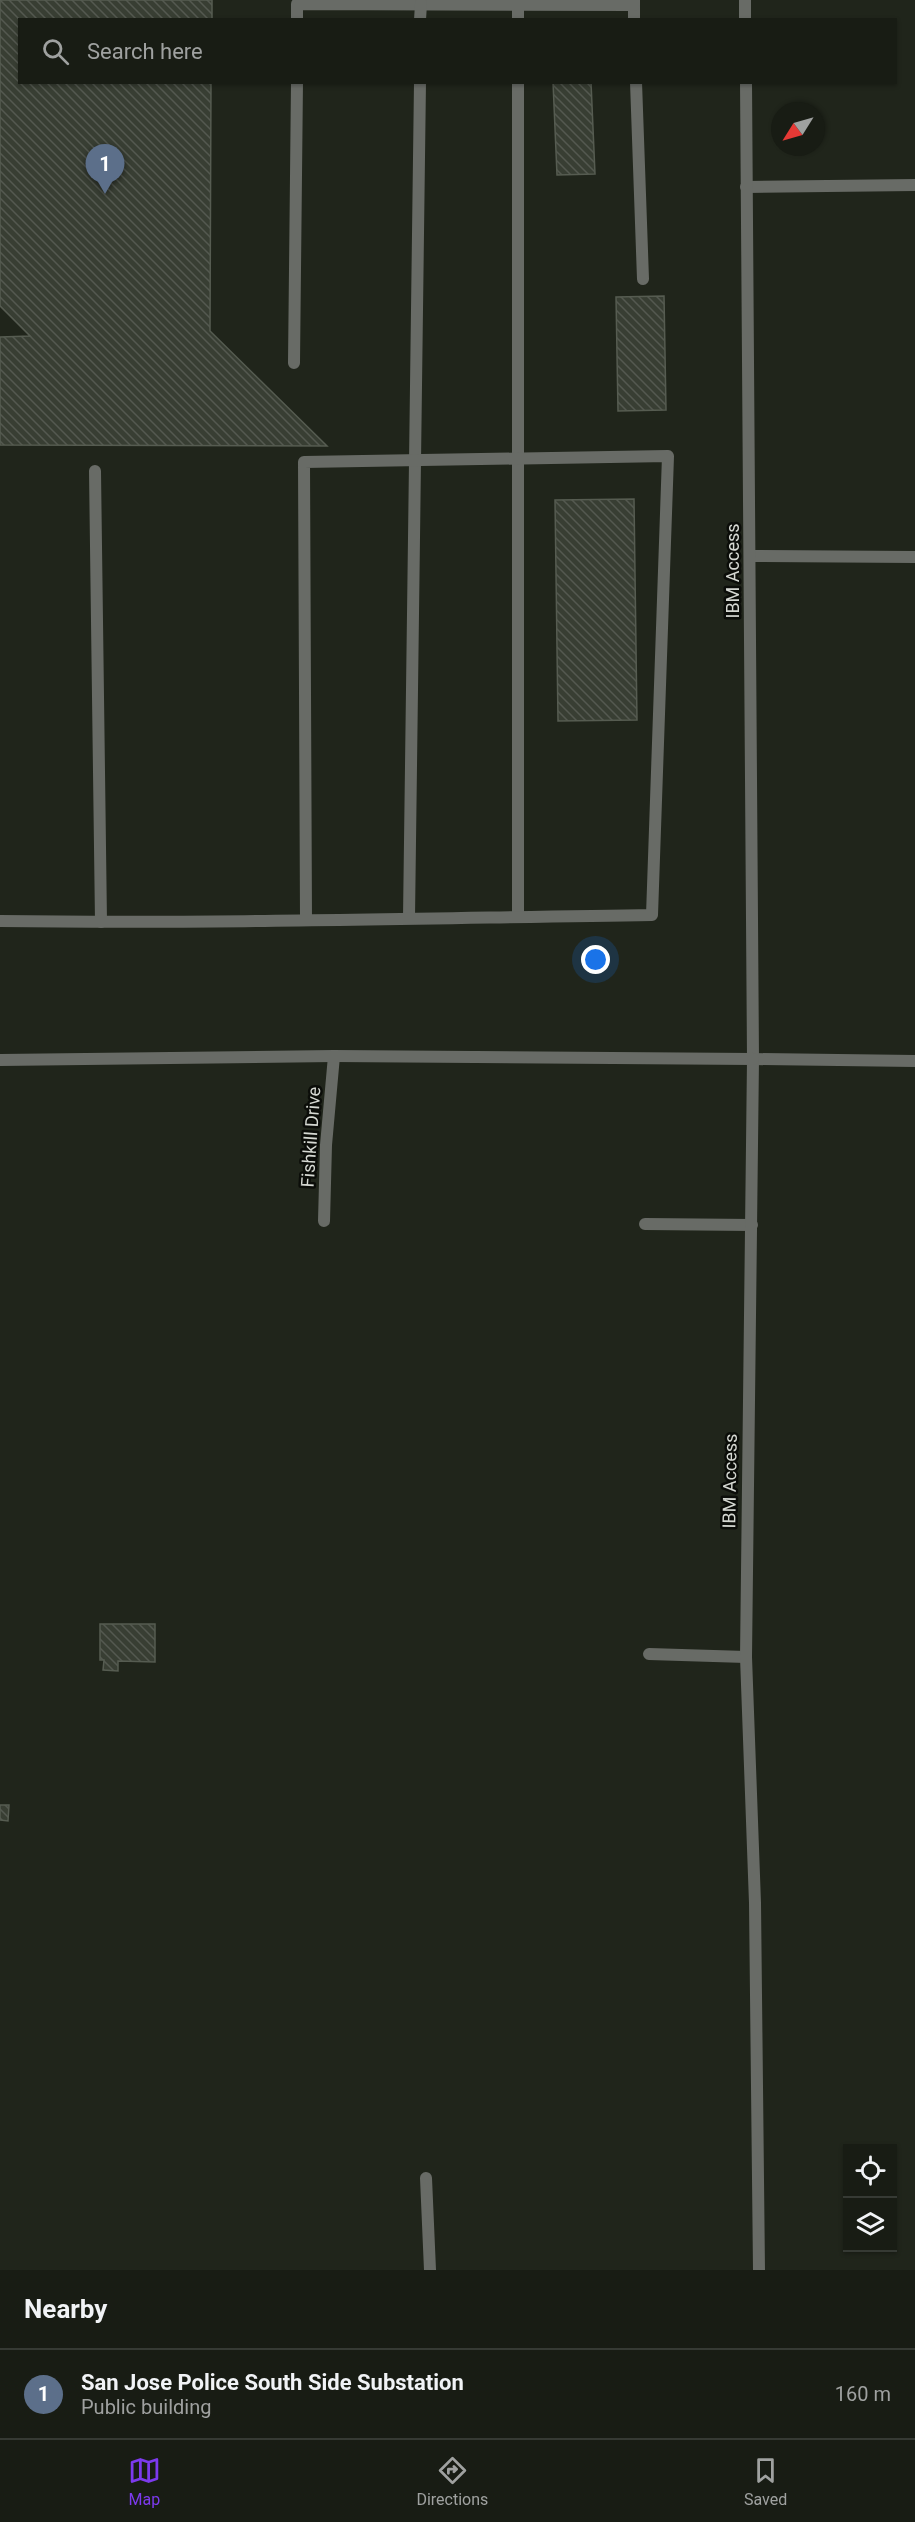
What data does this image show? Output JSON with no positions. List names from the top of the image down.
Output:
{
  "streets": {
    "street": ["IBM Access", "Fishkill Drive"]
  },
  "north": "bottom left",
  "page": {
    "search": "Search here",
    "pins": "1",
    "heading": "Nearby",
    "list": [
      {
        "mark": "1",
        "name": "San Jose Police South Side Substation",
        "note": "Public building",
        "value": "160 m"
      }
    ],
    "nav": ["Map", "Directions", "Saved"]
  }
}
